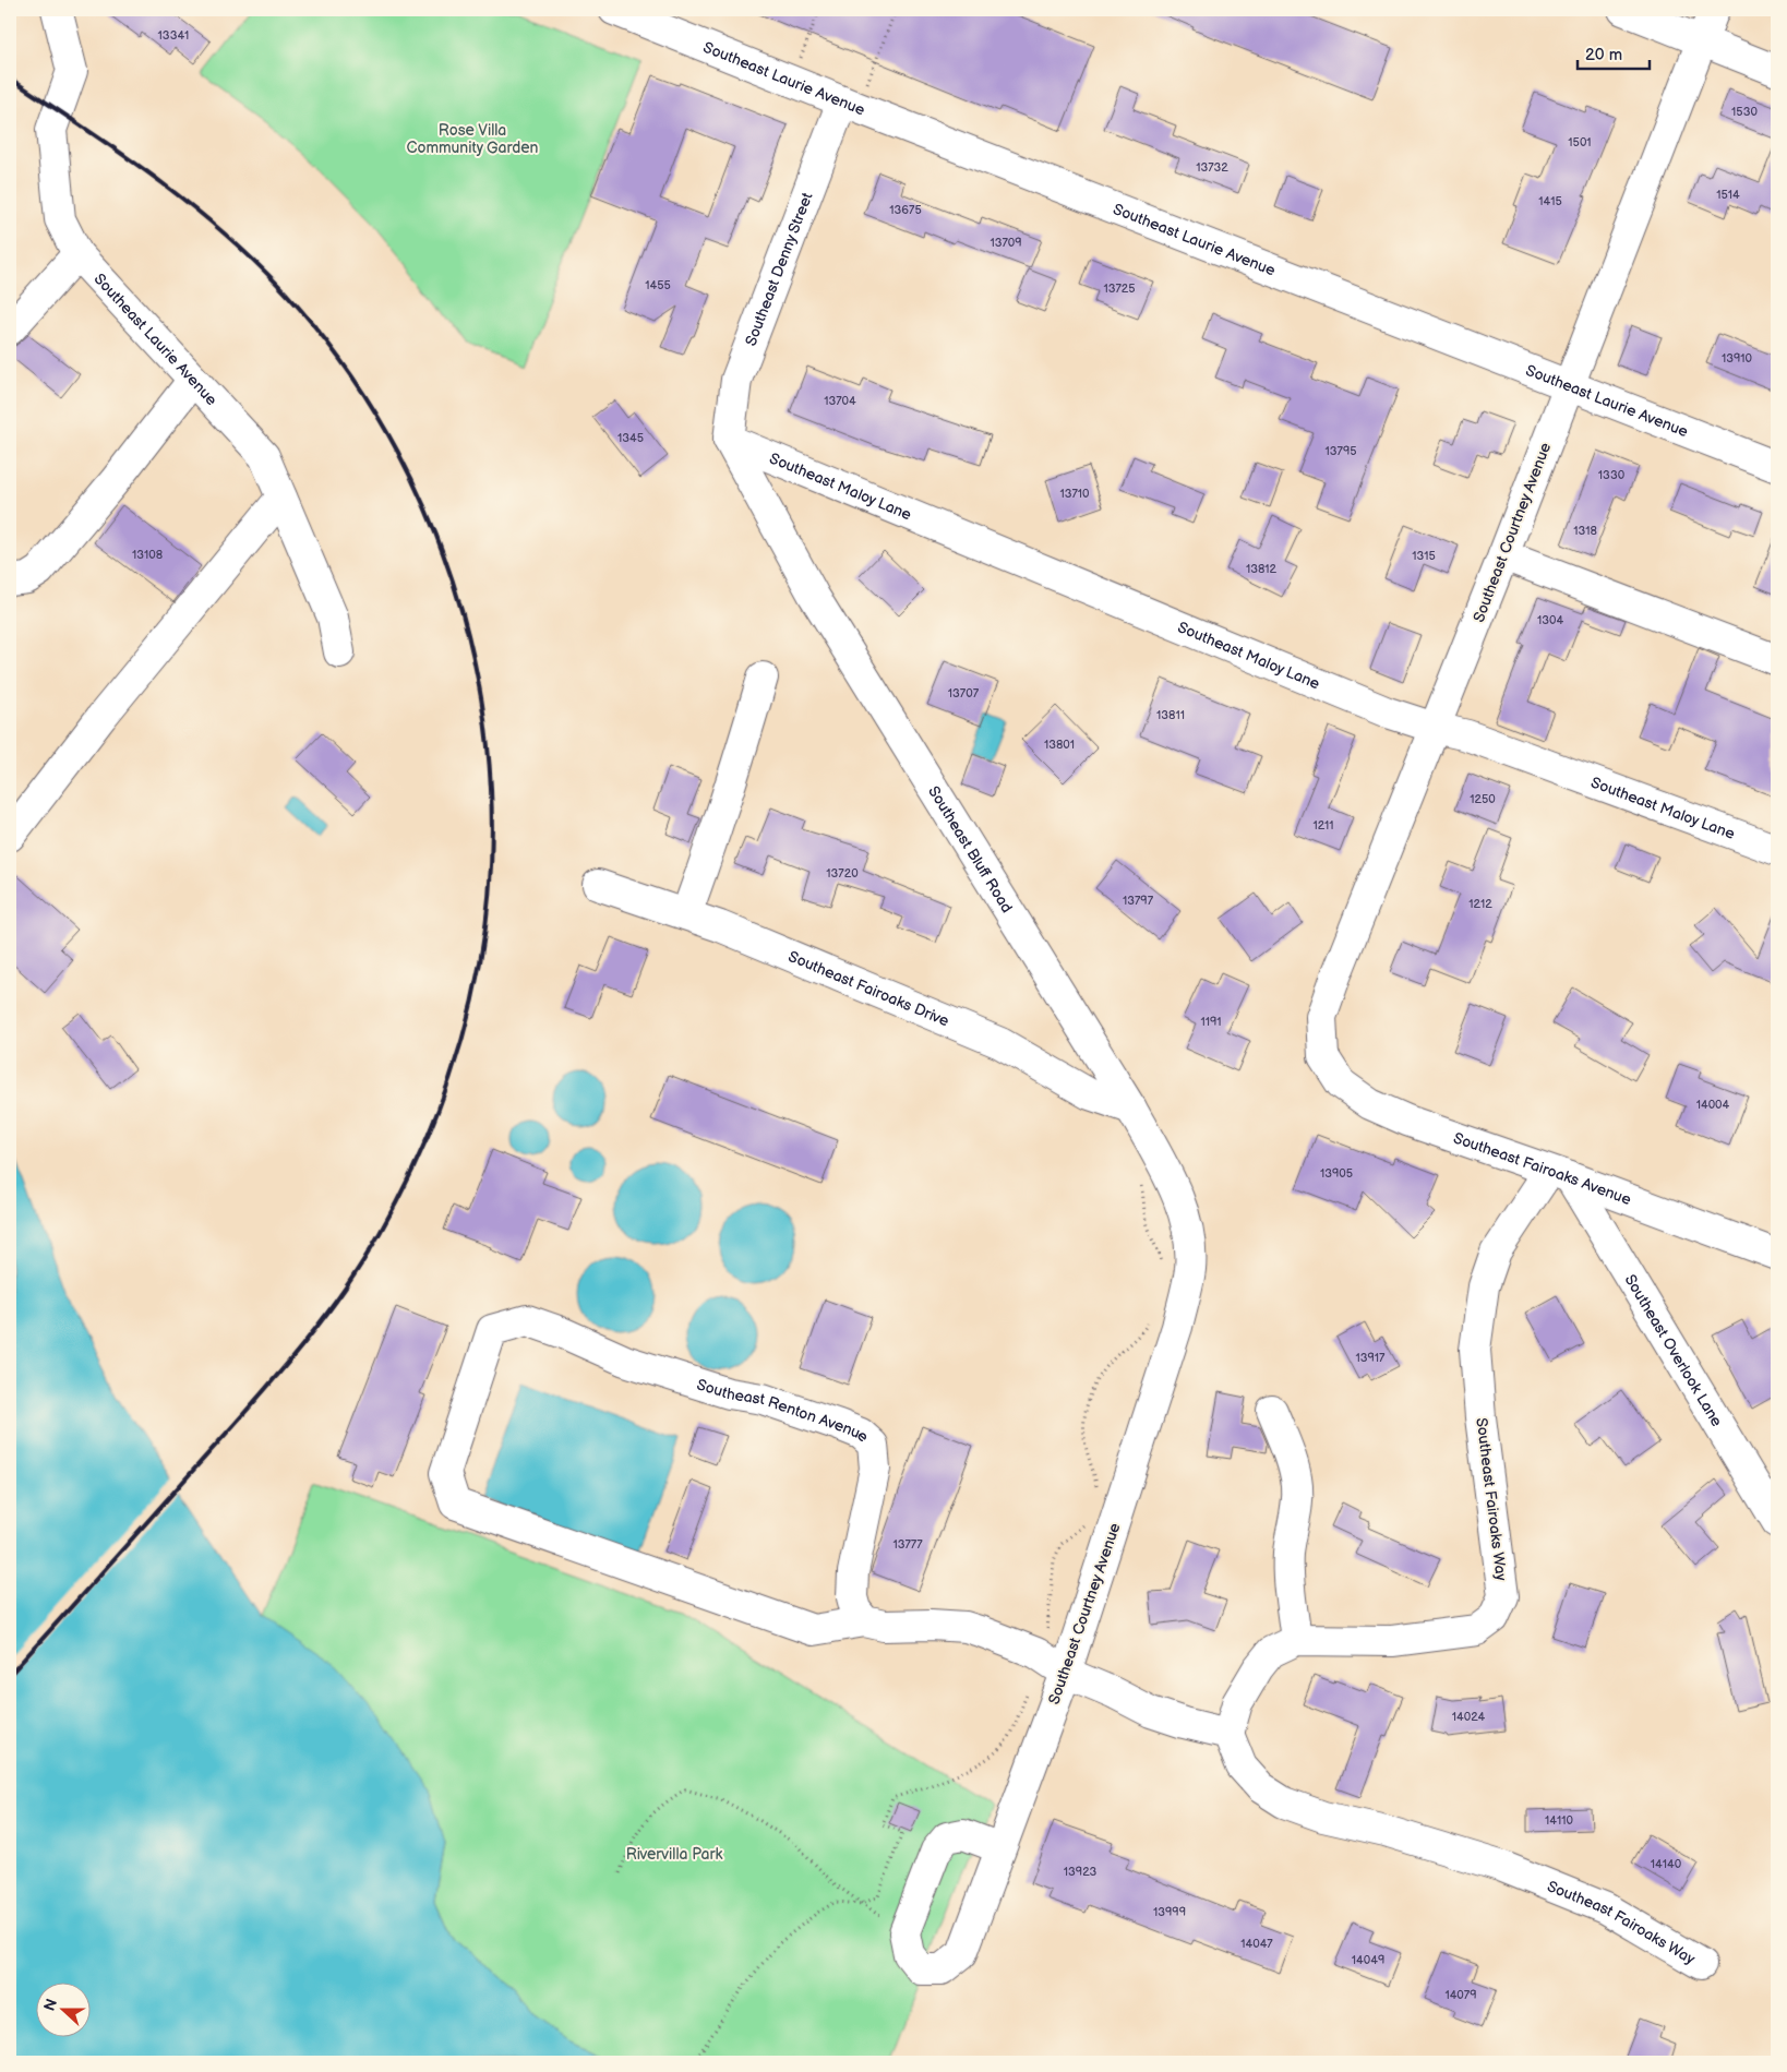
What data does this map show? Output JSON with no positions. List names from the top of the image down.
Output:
{
  "streets": {
    "street": [
      "Southeast Laurie Avenue",
      "Southeast Denny Street",
      "Southeast Maloy Lane",
      "Southeast Courtney Avenue",
      "Southeast Bluff Road",
      "Southeast Fairoaks Drive",
      "Southeast Fairoaks Avenue",
      "Southeast Overlook Lane",
      "Southeast Renton Avenue",
      "Southeast Fairoaks Way"
    ]
  },
  "crossings": [
    ["Southeast Laurie Avenue", "Southeast Denny Street"],
    ["Southeast Laurie Avenue", "Southeast Courtney Avenue"],
    ["Southeast Denny Street", "Southeast Maloy Lane"],
    ["Southeast Denny Street", "Southeast Bluff Road"],
    ["Southeast Maloy Lane", "Southeast Courtney Avenue"],
    ["Southeast Maloy Lane", "Southeast Bluff Road"],
    ["Southeast Courtney Avenue", "Southeast Bluff Road"],
    ["Southeast Courtney Avenue", "Southeast Fairoaks Avenue"],
    ["Southeast Bluff Road", "Southeast Fairoaks Drive"],
    ["Southeast Fairoaks Avenue", "Southeast Overlook Lane"],
    ["Southeast Fairoaks Avenue", "Southeast Fairoaks Way"],
    ["Southeast Overlook Lane", "Southeast Fairoaks Way"]
  ],
  "parks": ["Rose Villa Community Garden", "Rivervilla Park"],
  "house_numbers": [
    "13341",
    "1530",
    "1501",
    "13732",
    "1514",
    "1415",
    "13675",
    "13709",
    "1455",
    "13725",
    "13910",
    "13704",
    "1345",
    "13795",
    "1330",
    "13710",
    "1318",
    "13108",
    "1315",
    "13812",
    "1304",
    "13707",
    "13811",
    "13801",
    "1250",
    "1211",
    "13720",
    "13797",
    "1212",
    "1191",
    "14004",
    "13905",
    "13917",
    "13777",
    "14024",
    "14110",
    "14140",
    "13923",
    "13999",
    "14047",
    "14049",
    "14079"
  ],
  "scale_bar": "20 m",
  "north": "left"
}
